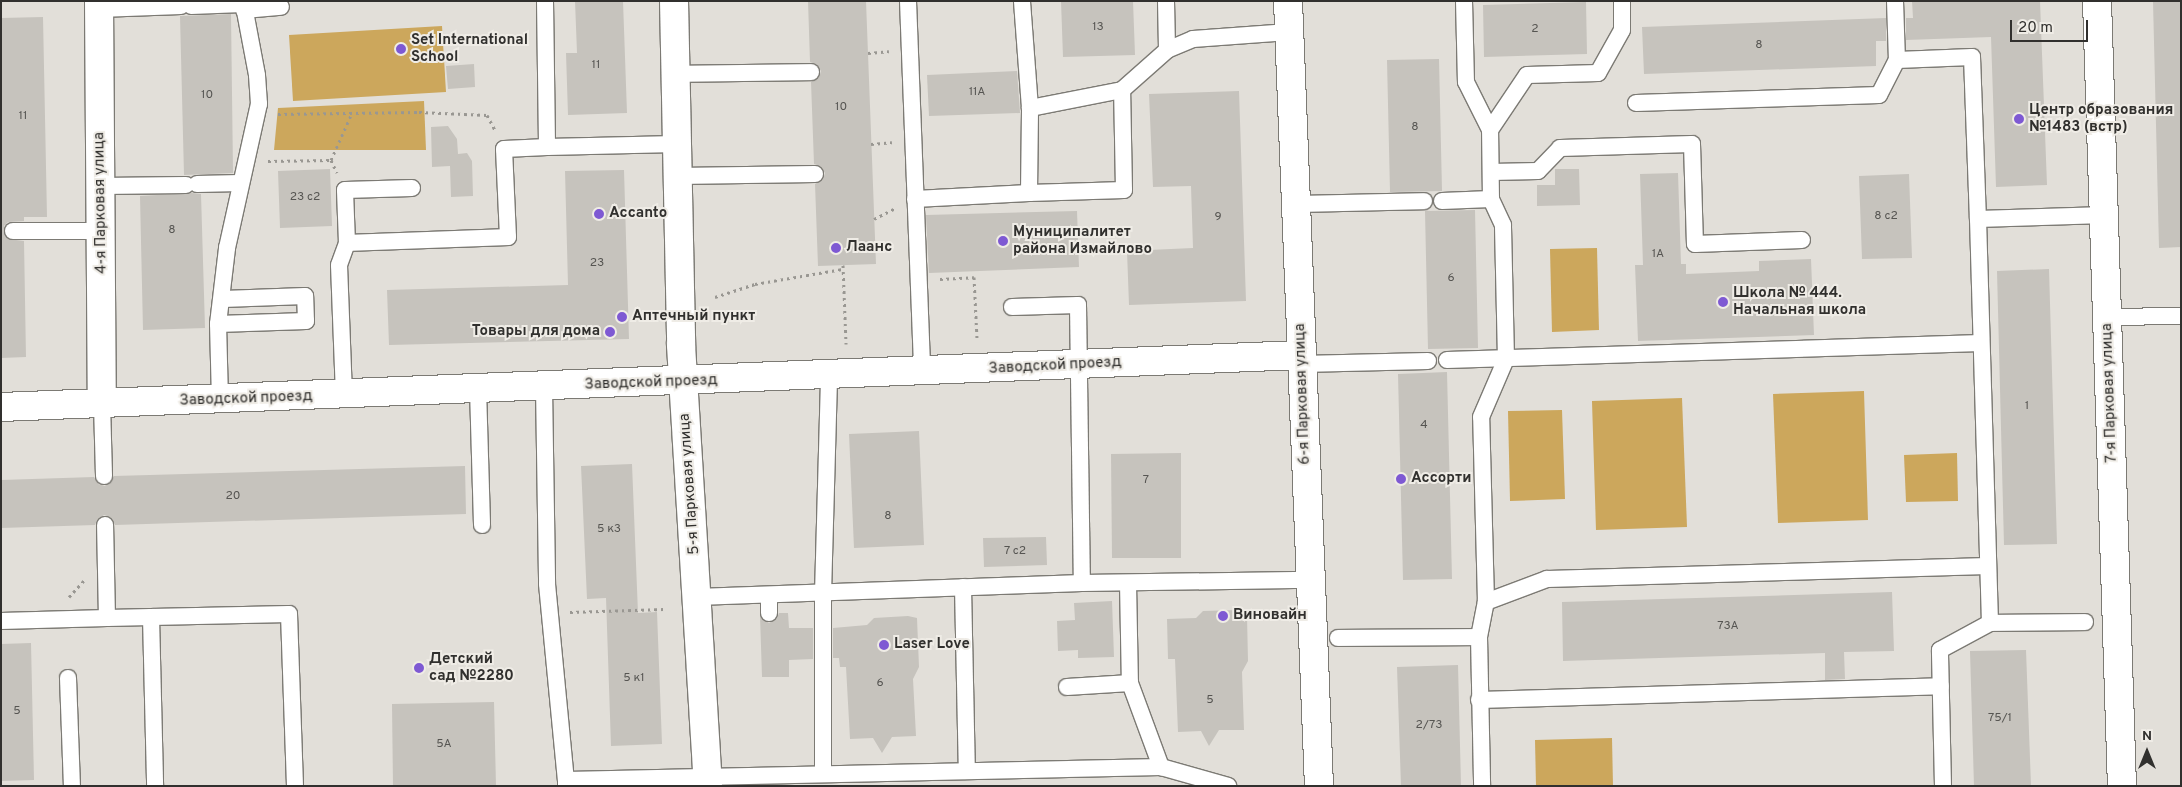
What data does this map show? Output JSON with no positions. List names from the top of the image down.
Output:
{
  "streets": {
    "street": [
      "4-я Парковая улица",
      "Заводской проезд",
      "7-я Парковая улица",
      "6-я Парковая улица",
      "5-я Парковая улица"
    ]
  },
  "crossings": [
    ["4-я Парковая улица", "Заводской проезд"],
    ["Заводской проезд", "6-я Парковая улица"],
    ["Заводской проезд", "5-я Парковая улица"]
  ],
  "places": [
    "Set International School",
    "Центр образования №1483 (встр)",
    "Accanto",
    "Муниципалитет района Измайлово",
    "Лаанс",
    "Школа № 444. Начальная школа",
    "Аптечный пункт",
    "Товары для дома",
    "Ассорти",
    "Виновайн",
    "Laser Love",
    "Детский сад №2280"
  ],
  "house_numbers": [
    "13",
    "2",
    "8",
    "11",
    "11А",
    "10",
    "10",
    "11",
    "8",
    "23 с2",
    "8 с2",
    "9",
    "8",
    "1А",
    "23",
    "6",
    "1",
    "4",
    "7",
    "20",
    "8",
    "5 к3",
    "7 с2",
    "73А",
    "5 к1",
    "6",
    "5",
    "5",
    "75/1",
    "2/73",
    "5А"
  ],
  "scale_bar": "20 m",
  "north": "top"
}
